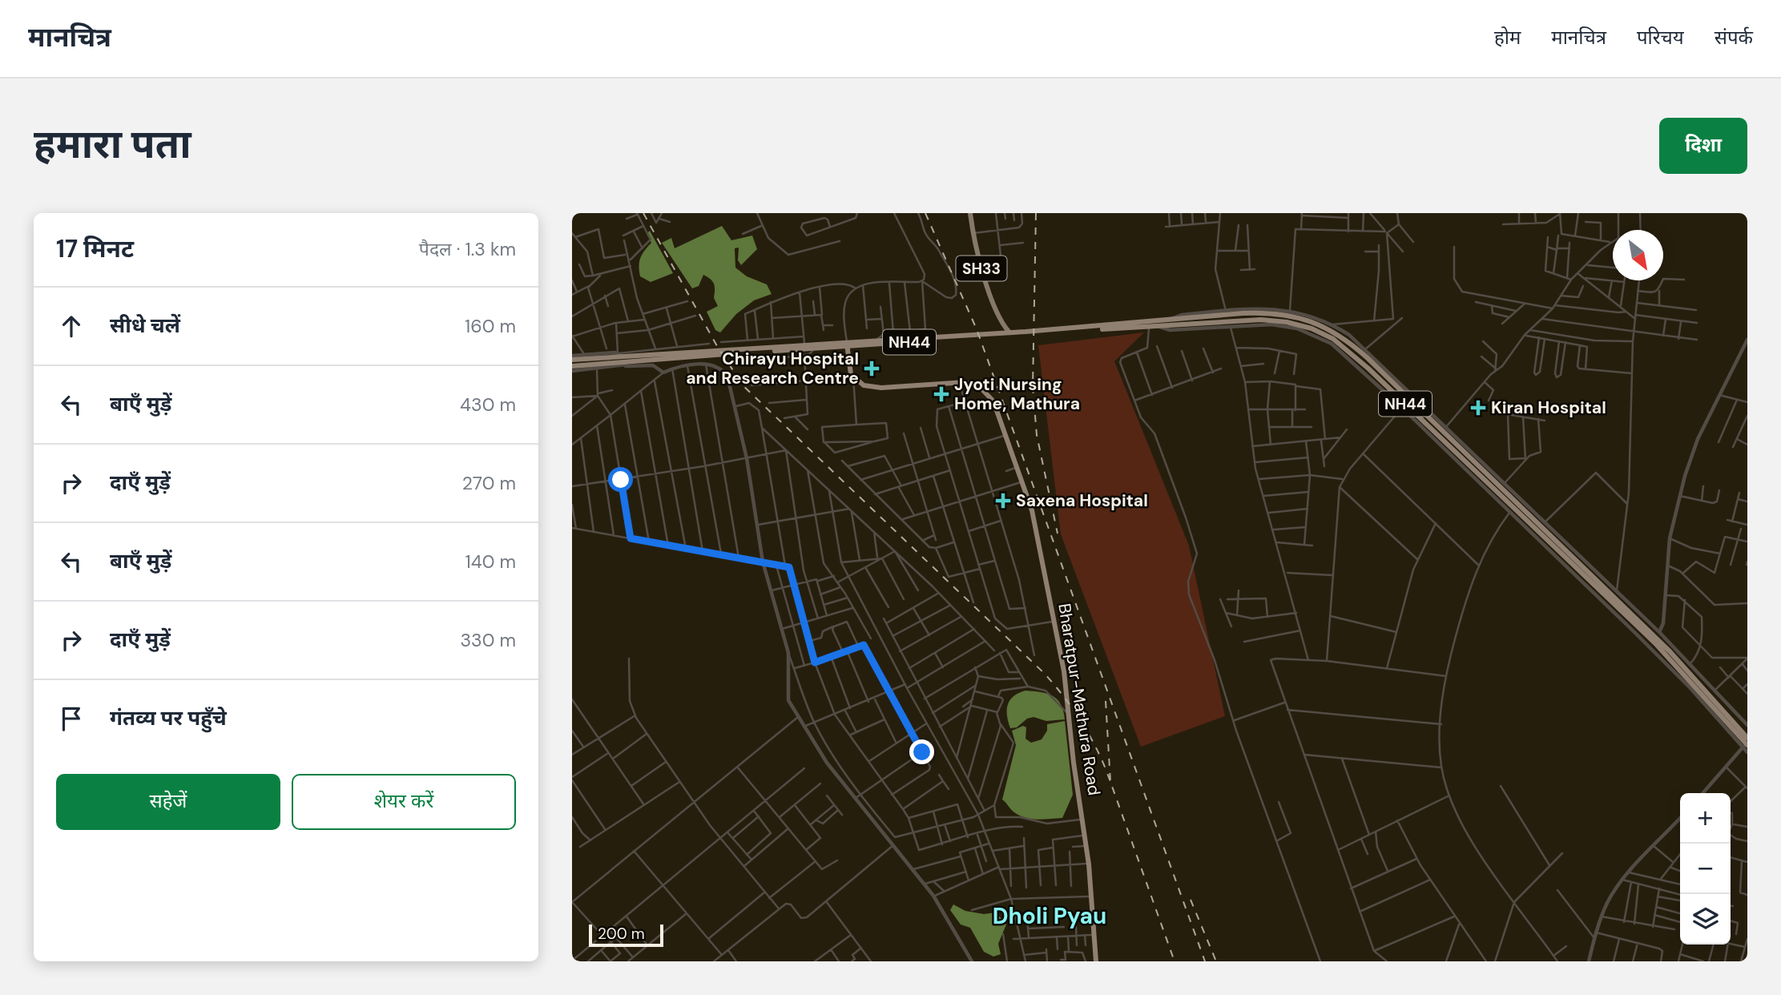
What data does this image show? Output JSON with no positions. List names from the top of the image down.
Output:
{
  "streets": {
    "highway": ["NH44", "Bharatpur-Mathura Road"],
    "main road": ["SH33"]
  },
  "crossings": [
    ["SH33", "NH44"]
  ],
  "districts": ["Dholi Pyau"],
  "places": {
    "health": [
      "Chirayu Hospital and Research Centre",
      "Jyoti Nursing Home, Mathura",
      "Kiran Hospital",
      "Saxena Hospital"
    ]
  },
  "scale_bar": "200 m",
  "north": "bottom right",
  "page": {
    "header": "मानचित्र",
    "nav": [
      "होम",
      "मानचित्र",
      "परिचय",
      "संपर्क"
    ],
    "buttons": [
      "दिशा",
      ["सहेजें", "शेयर करें"]
    ],
    "title": "हमारा पता",
    "heading": ["17 मिनट", "पैदल · 1.3 km"],
    "list": [
      ["सीधे चलें", "160 m"],
      ["बाएँ मुड़ें", "430 m"],
      ["दाएँ मुड़ें", "270 m"],
      ["बाएँ मुड़ें", "140 m"],
      ["दाएँ मुड़ें", "330 m"],
      "गंतव्य पर पहुँचे"
    ],
    "map_buttons": ["+", "−"],
    "scale": "200 m"
  }
}
